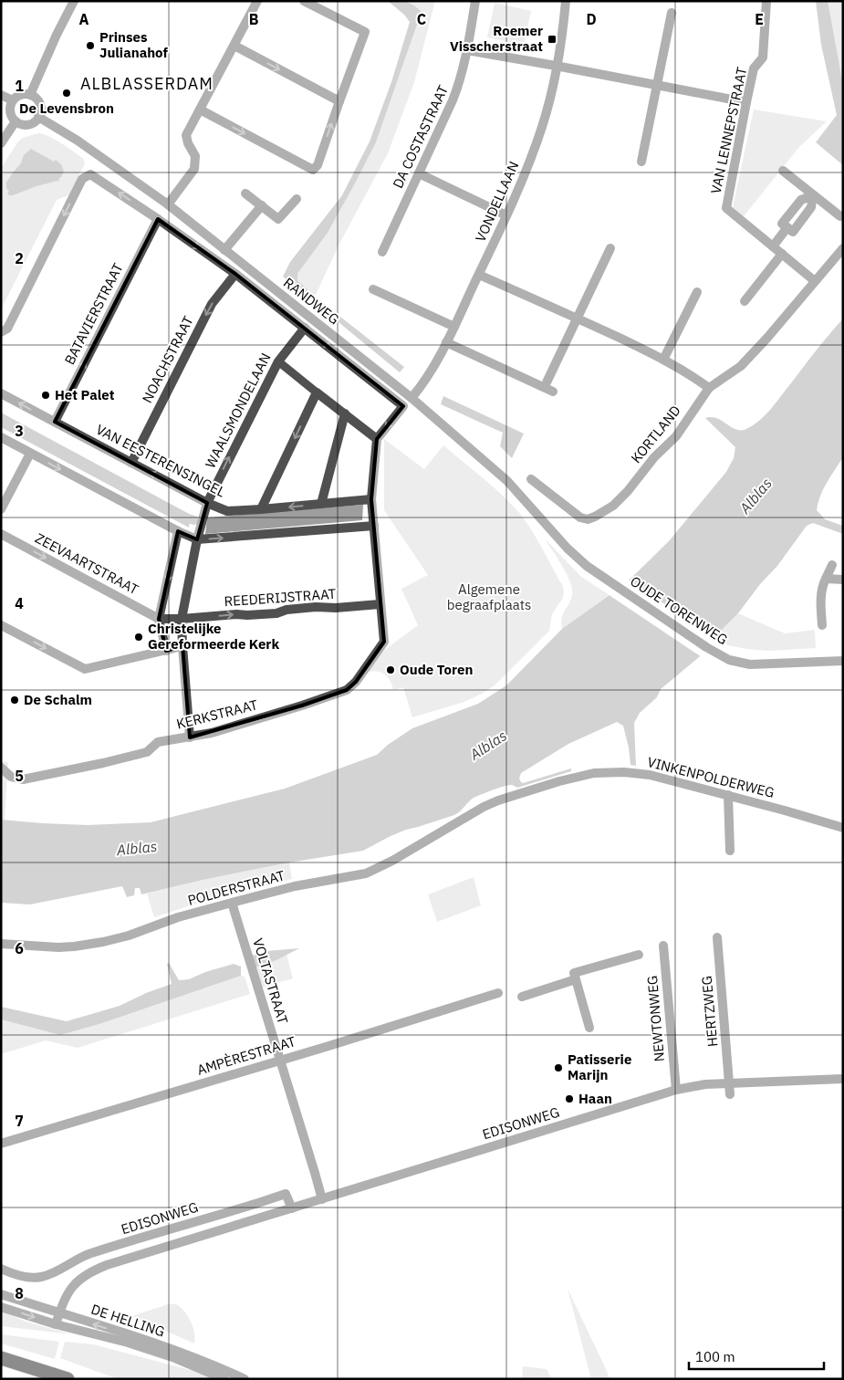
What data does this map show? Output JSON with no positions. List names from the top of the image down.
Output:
{
  "streets": {
    "street": [
      "VAN LENNEPSTRAAT",
      "DA COSTASTRAAT",
      "VONDELLAAN",
      "RANDWEG",
      "BATAVIERSTRAAT",
      "NOACHSTRAAT",
      "WAALSMONDELAAN",
      "KORTLAND",
      "VAN EESTERENSINGEL",
      "ZEEVAARTSTRAAT",
      "REEDERIJSTRAAT",
      "OUDE TORENWEG",
      "KERKSTRAAT",
      "VINKENPOLDERWEG",
      "POLDERSTRAAT",
      "VOLTASTRAAT",
      "HERTZWEG",
      "NEWTONWEG",
      "AMPÈRESTRAAT",
      "EDISONWEG",
      "DE HELLING"
    ]
  },
  "crossings": [
    ["VAN LENNEPSTRAAT", "KORTLAND"],
    ["VONDELLAAN", "RANDWEG"],
    ["RANDWEG", "BATAVIERSTRAAT"],
    ["RANDWEG", "NOACHSTRAAT"],
    ["RANDWEG", "WAALSMONDELAAN"],
    ["RANDWEG", "OUDE TORENWEG"],
    ["RANDWEG", "KERKSTRAAT"],
    ["BATAVIERSTRAAT", "VAN EESTERENSINGEL"],
    ["NOACHSTRAAT", "VAN EESTERENSINGEL"],
    ["WAALSMONDELAAN", "VAN EESTERENSINGEL"],
    ["WAALSMONDELAAN", "REEDERIJSTRAAT"],
    ["WAALSMONDELAAN", "KERKSTRAAT"],
    ["VAN EESTERENSINGEL", "KERKSTRAAT"],
    ["REEDERIJSTRAAT", "KERKSTRAAT"],
    ["VINKENPOLDERWEG", "POLDERSTRAAT"],
    ["POLDERSTRAAT", "VOLTASTRAAT"],
    ["VOLTASTRAAT", "AMPÈRESTRAAT"],
    ["VOLTASTRAAT", "EDISONWEG"],
    ["HERTZWEG", "EDISONWEG"],
    ["NEWTONWEG", "EDISONWEG"],
    ["EDISONWEG", "DE HELLING"]
  ],
  "one_way": ["BATAVIERSTRAAT", "NOACHSTRAAT", "ZEEVAARTSTRAAT"],
  "districts": ["ALBLASSERDAM"],
  "water": ["Alblas"],
  "parks": ["Algemene begraafplaats"],
  "places": {
    "transit": ["Roemer Visscherstraat"],
    "other": [
      "Prinses Julianahof",
      "De Levensbron",
      "Het Palet",
      "Christelijke Gereformeerde Kerk",
      "Oude Toren",
      "De Schalm",
      "Patisserie Marijn",
      "Haan"
    ]
  },
  "scale_bar": "100 m",
  "grid": {
    "columns": [
      "A",
      "B",
      "C",
      "D",
      "E"
    ],
    "rows": [
      "1",
      "2",
      "3",
      "4",
      "5",
      "6",
      "7",
      "8"
    ]
  }
}
